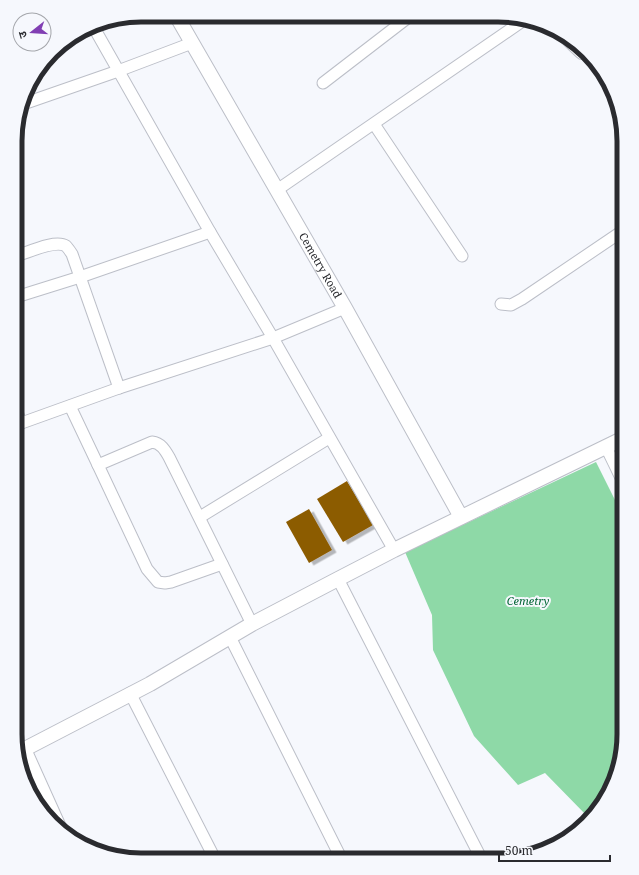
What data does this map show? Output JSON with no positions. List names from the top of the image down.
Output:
{
  "streets": {
    "street": ["Cemetry Road"]
  },
  "parks": ["Cemetry"],
  "scale_bar": "50 m",
  "north": "left"
}
